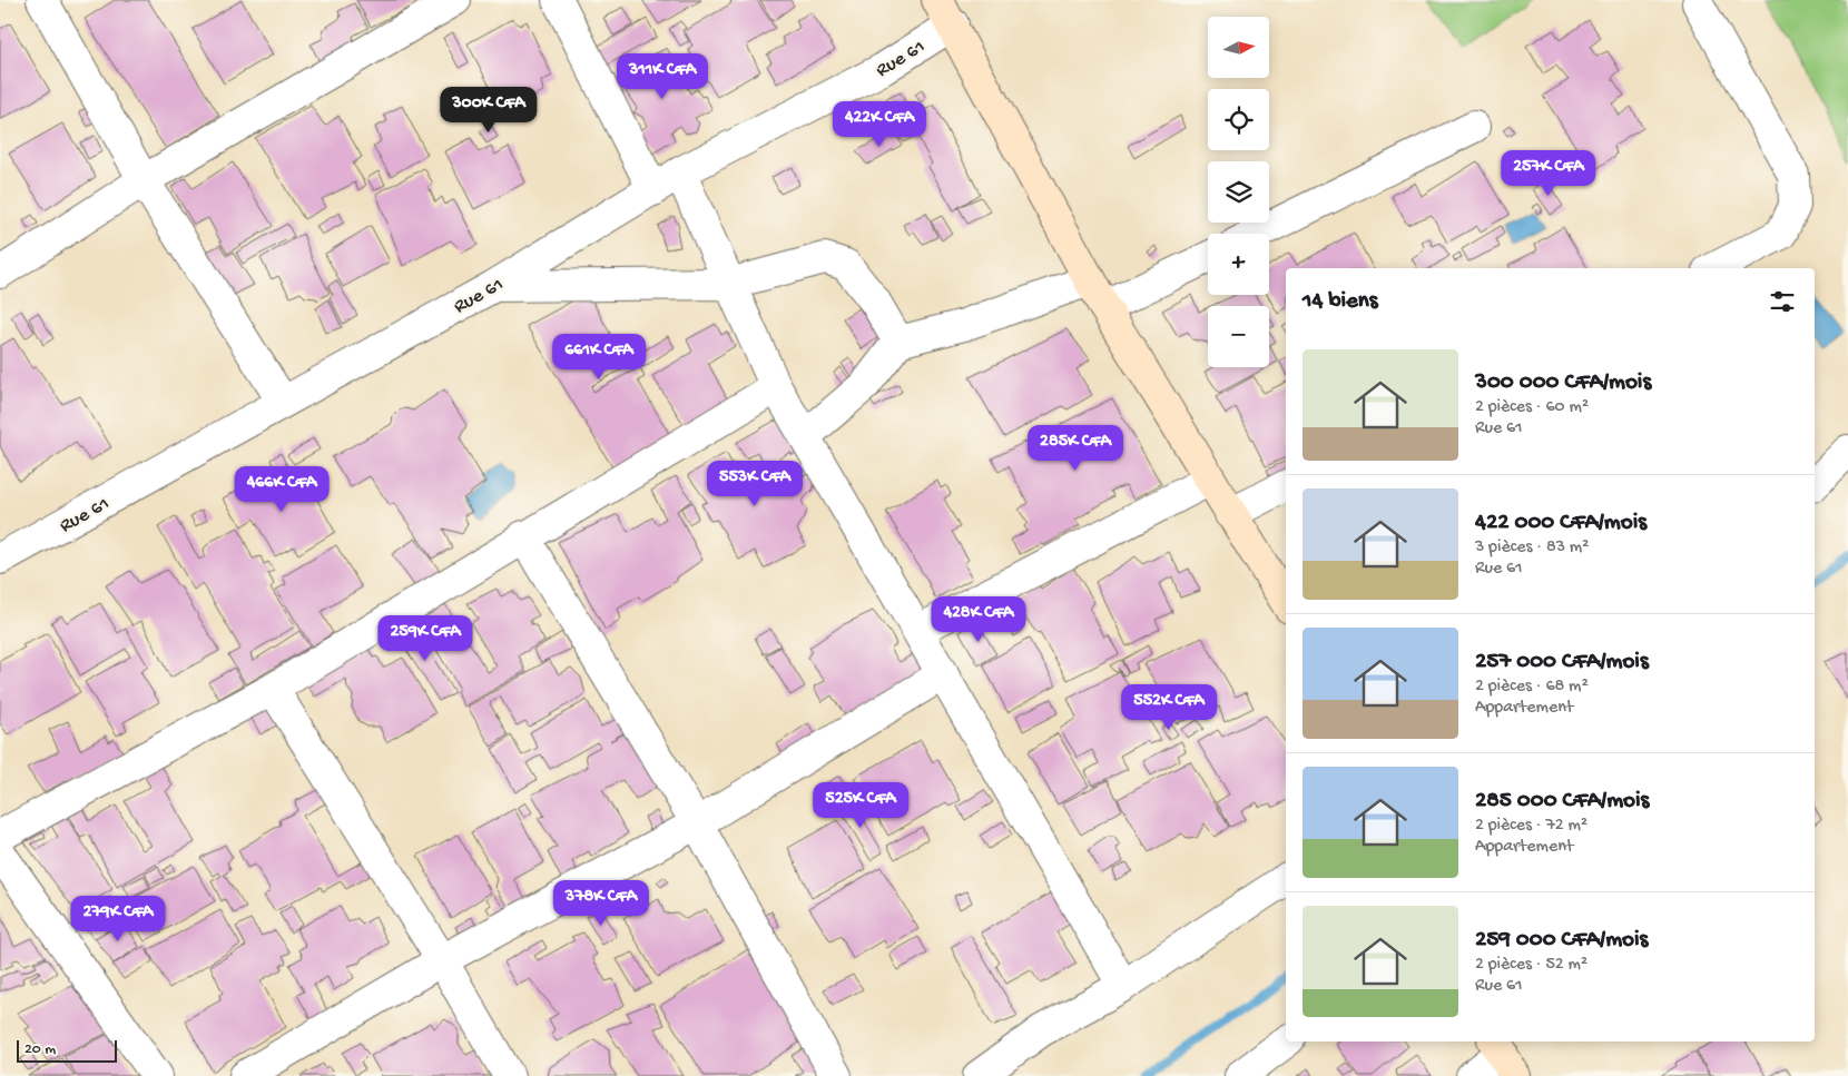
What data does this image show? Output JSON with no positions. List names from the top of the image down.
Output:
{
  "streets": {
    "street": ["Rue 61"]
  },
  "scale_bar": "20 m",
  "north": "right",
  "page": {
    "map_buttons": ["+", "−"],
    "price": [
      "311K CFA",
      "300K CFA",
      "422K CFA",
      "257K CFA",
      "661K CFA",
      "285K CFA",
      "553K CFA",
      "466K CFA",
      "428K CFA",
      "259K CFA",
      "552K CFA",
      "525K CFA",
      "378K CFA",
      "279K CFA"
    ],
    "heading": "14 biens",
    "list": [
      {
        "name": "300 000 CFA/mois",
        "note": "2 pièces · 60 m² · Rue 61"
      },
      {
        "name": "422 000 CFA/mois",
        "note": "3 pièces · 83 m² · Rue 61"
      },
      {
        "name": "257 000 CFA/mois",
        "note": "2 pièces · 68 m² · Appartement"
      },
      {
        "name": "285 000 CFA/mois",
        "note": "2 pièces · 72 m² · Appartement"
      },
      {
        "name": "259 000 CFA/mois",
        "note": "2 pièces · 52 m² · Rue 61"
      }
    ],
    "scale": "20 m"
  }
}
